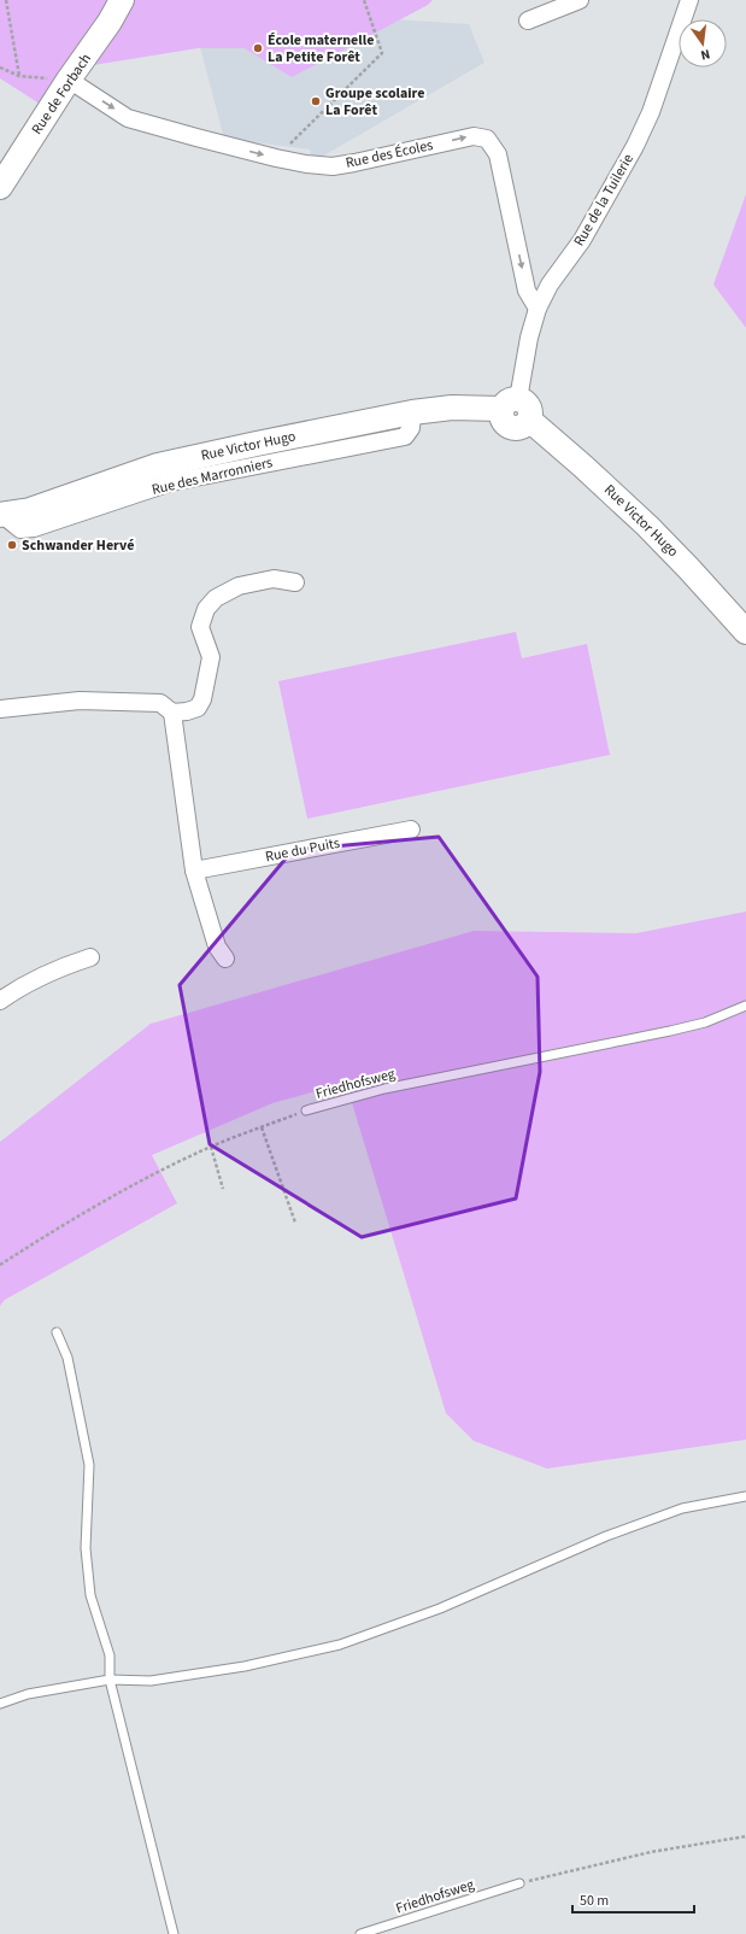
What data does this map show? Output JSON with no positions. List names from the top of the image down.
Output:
{
  "streets": {
    "street": [
      "Rue de Forbach",
      "Rue des Écoles",
      "Rue de la Tuilerie",
      "Rue Victor Hugo",
      "Rue du Puits"
    ],
    "lane": ["Friedhofsweg"]
  },
  "crossings": [
    ["Rue de Forbach", "Rue des Écoles"],
    ["Rue des Écoles", "Rue de la Tuilerie"],
    ["Rue de la Tuilerie", "Rue Victor Hugo"]
  ],
  "one_way": ["Rue des Écoles"],
  "places": ["École maternelle La Petite Forêt", "Groupe scolaire La Forêt", "Schwander Hervé"],
  "scale_bar": "50 m",
  "north": "bottom"
}
